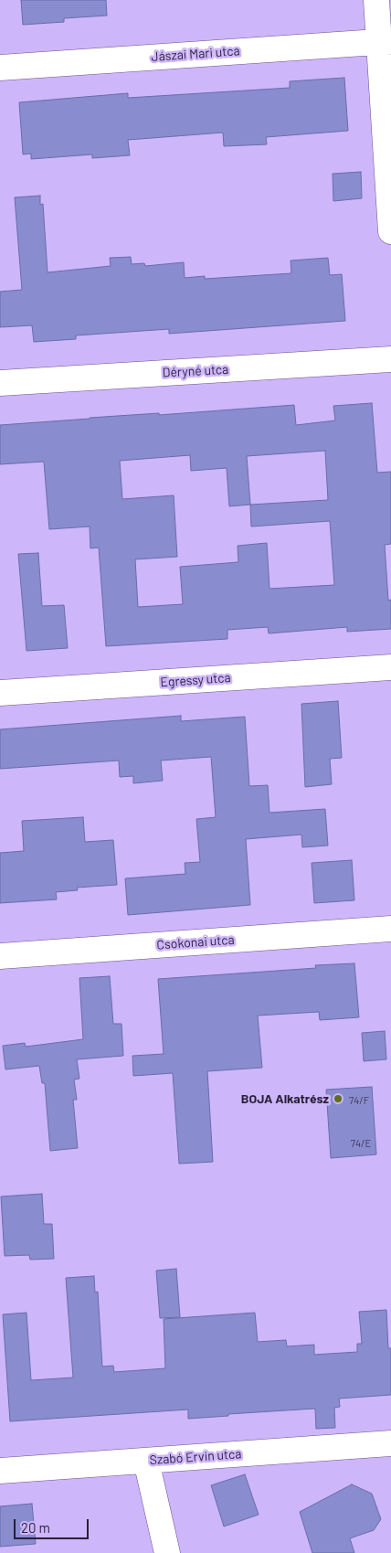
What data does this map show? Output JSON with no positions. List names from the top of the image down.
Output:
{
  "streets": {
    "street": [
      "Jászai Mari utca",
      "Déryné utca",
      "Egressy utca",
      "Csokonai utca",
      "Szabó Ervin utca"
    ]
  },
  "places": ["BOJA Alkatrész"],
  "house_numbers": ["74/F", "74/E"],
  "scale_bar": "20 m"
}
